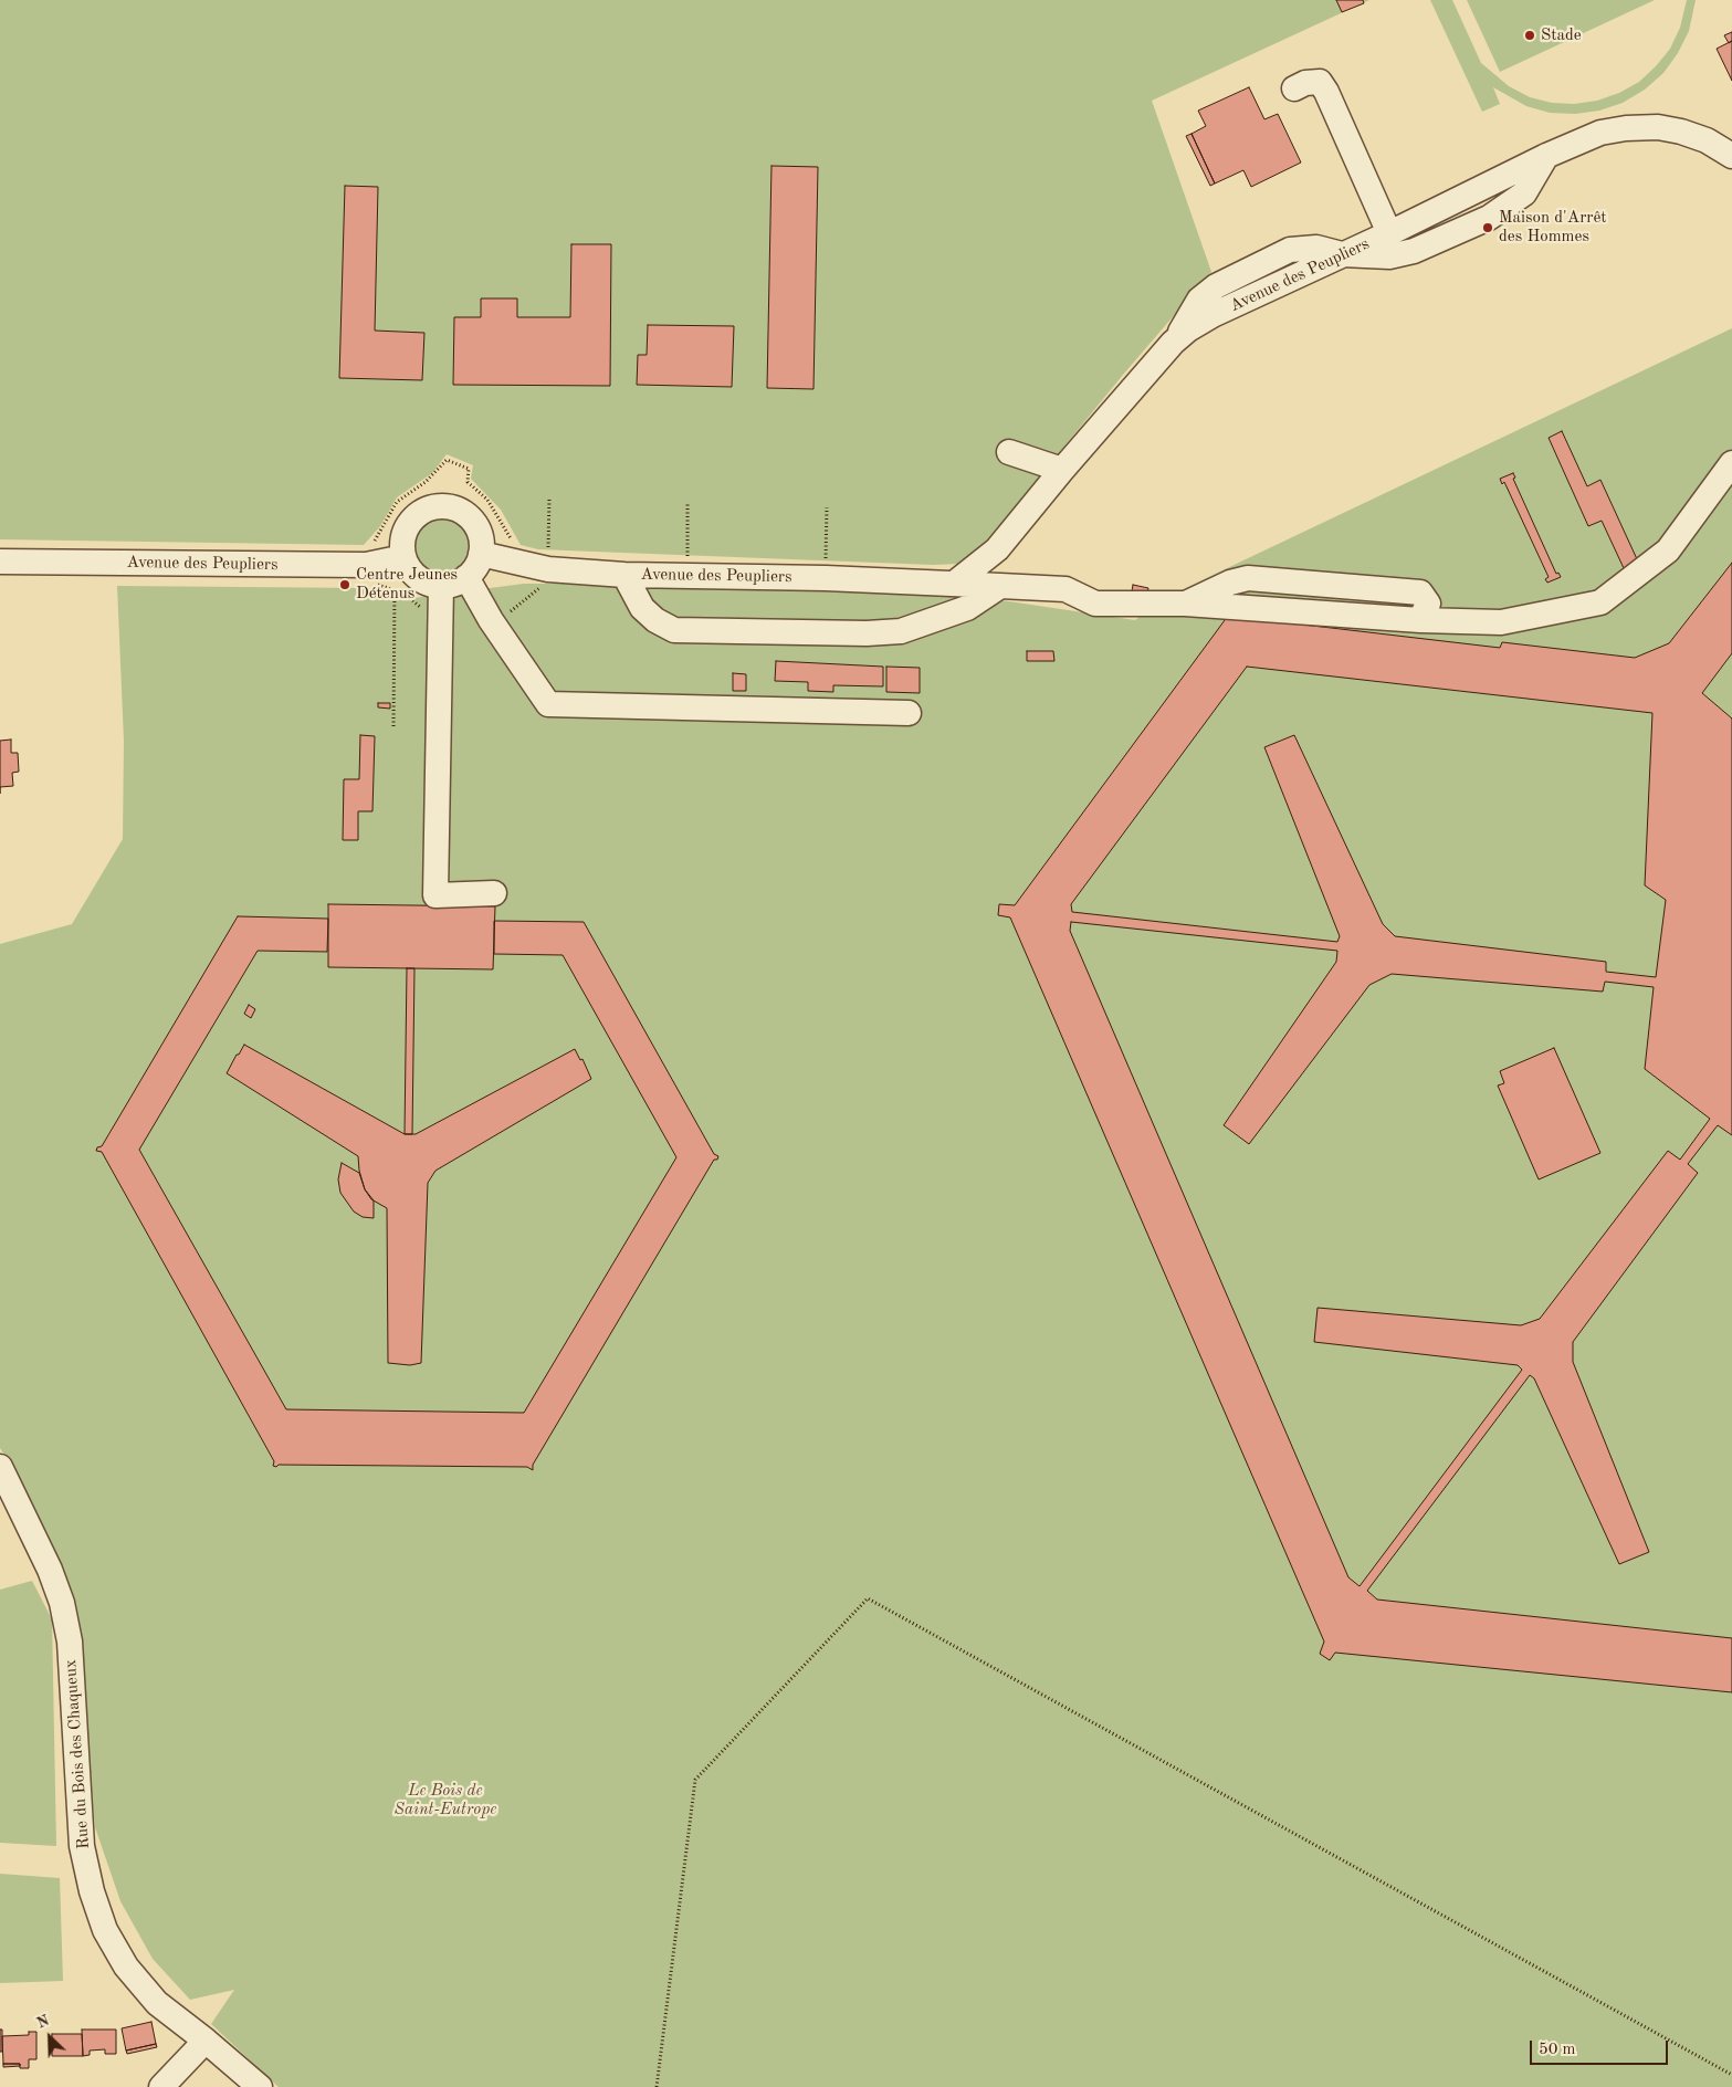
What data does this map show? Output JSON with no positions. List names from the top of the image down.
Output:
{
  "streets": {
    "street": ["Avenue des Peupliers", "Rue du Bois des Chaqueux"]
  },
  "parks": ["Le Bois de Saint-Eutrope"],
  "places": ["Stade", "Maison d'Arrêt des Hommes", "Centre Jeunes Détenus"],
  "scale_bar": "50 m",
  "north": "top left"
}
